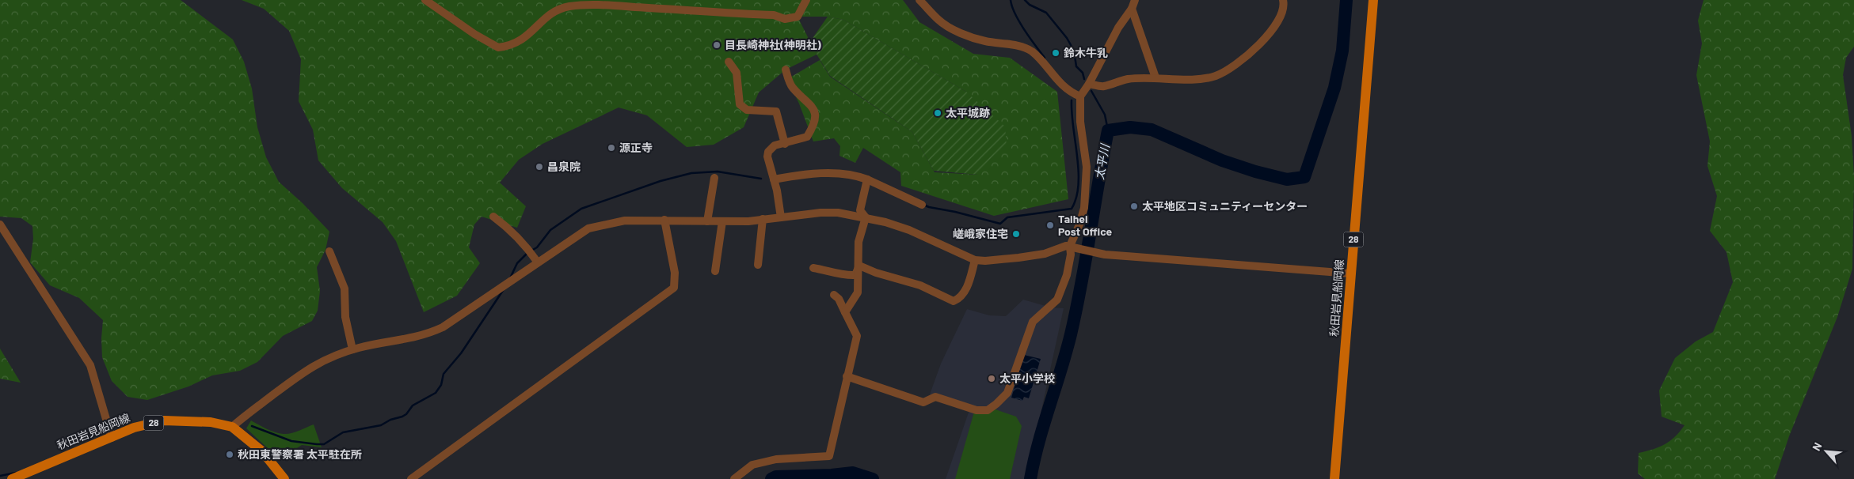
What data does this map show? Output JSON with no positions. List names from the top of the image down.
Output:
{
  "streets": {
    "main road": ["28", "秋田岩見船岡線"]
  },
  "water": ["太平川"],
  "places": [
    "目長崎神社(神明社)",
    "鈴木牛乳",
    "太平城跡",
    "源正寺",
    "昌泉院",
    "太平地区コミュニティーセンター",
    "Taihei Post Office",
    "嵯峨家住宅",
    "太平小学校",
    "秋田東警察署 太平駐在所"
  ],
  "north": "top left"
}
